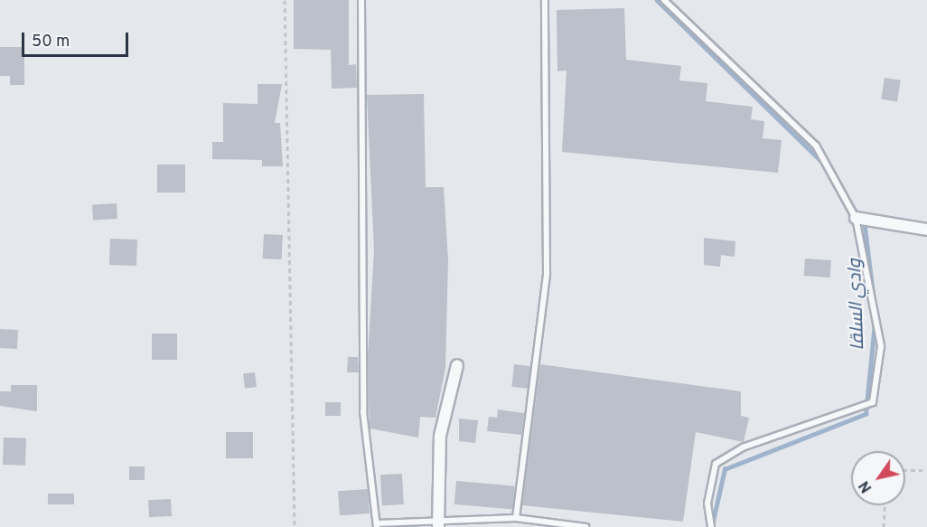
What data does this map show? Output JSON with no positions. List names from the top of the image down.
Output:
{
  "water": ["وادي السلقا"],
  "scale_bar": "50 m",
  "north": "bottom left"
}
